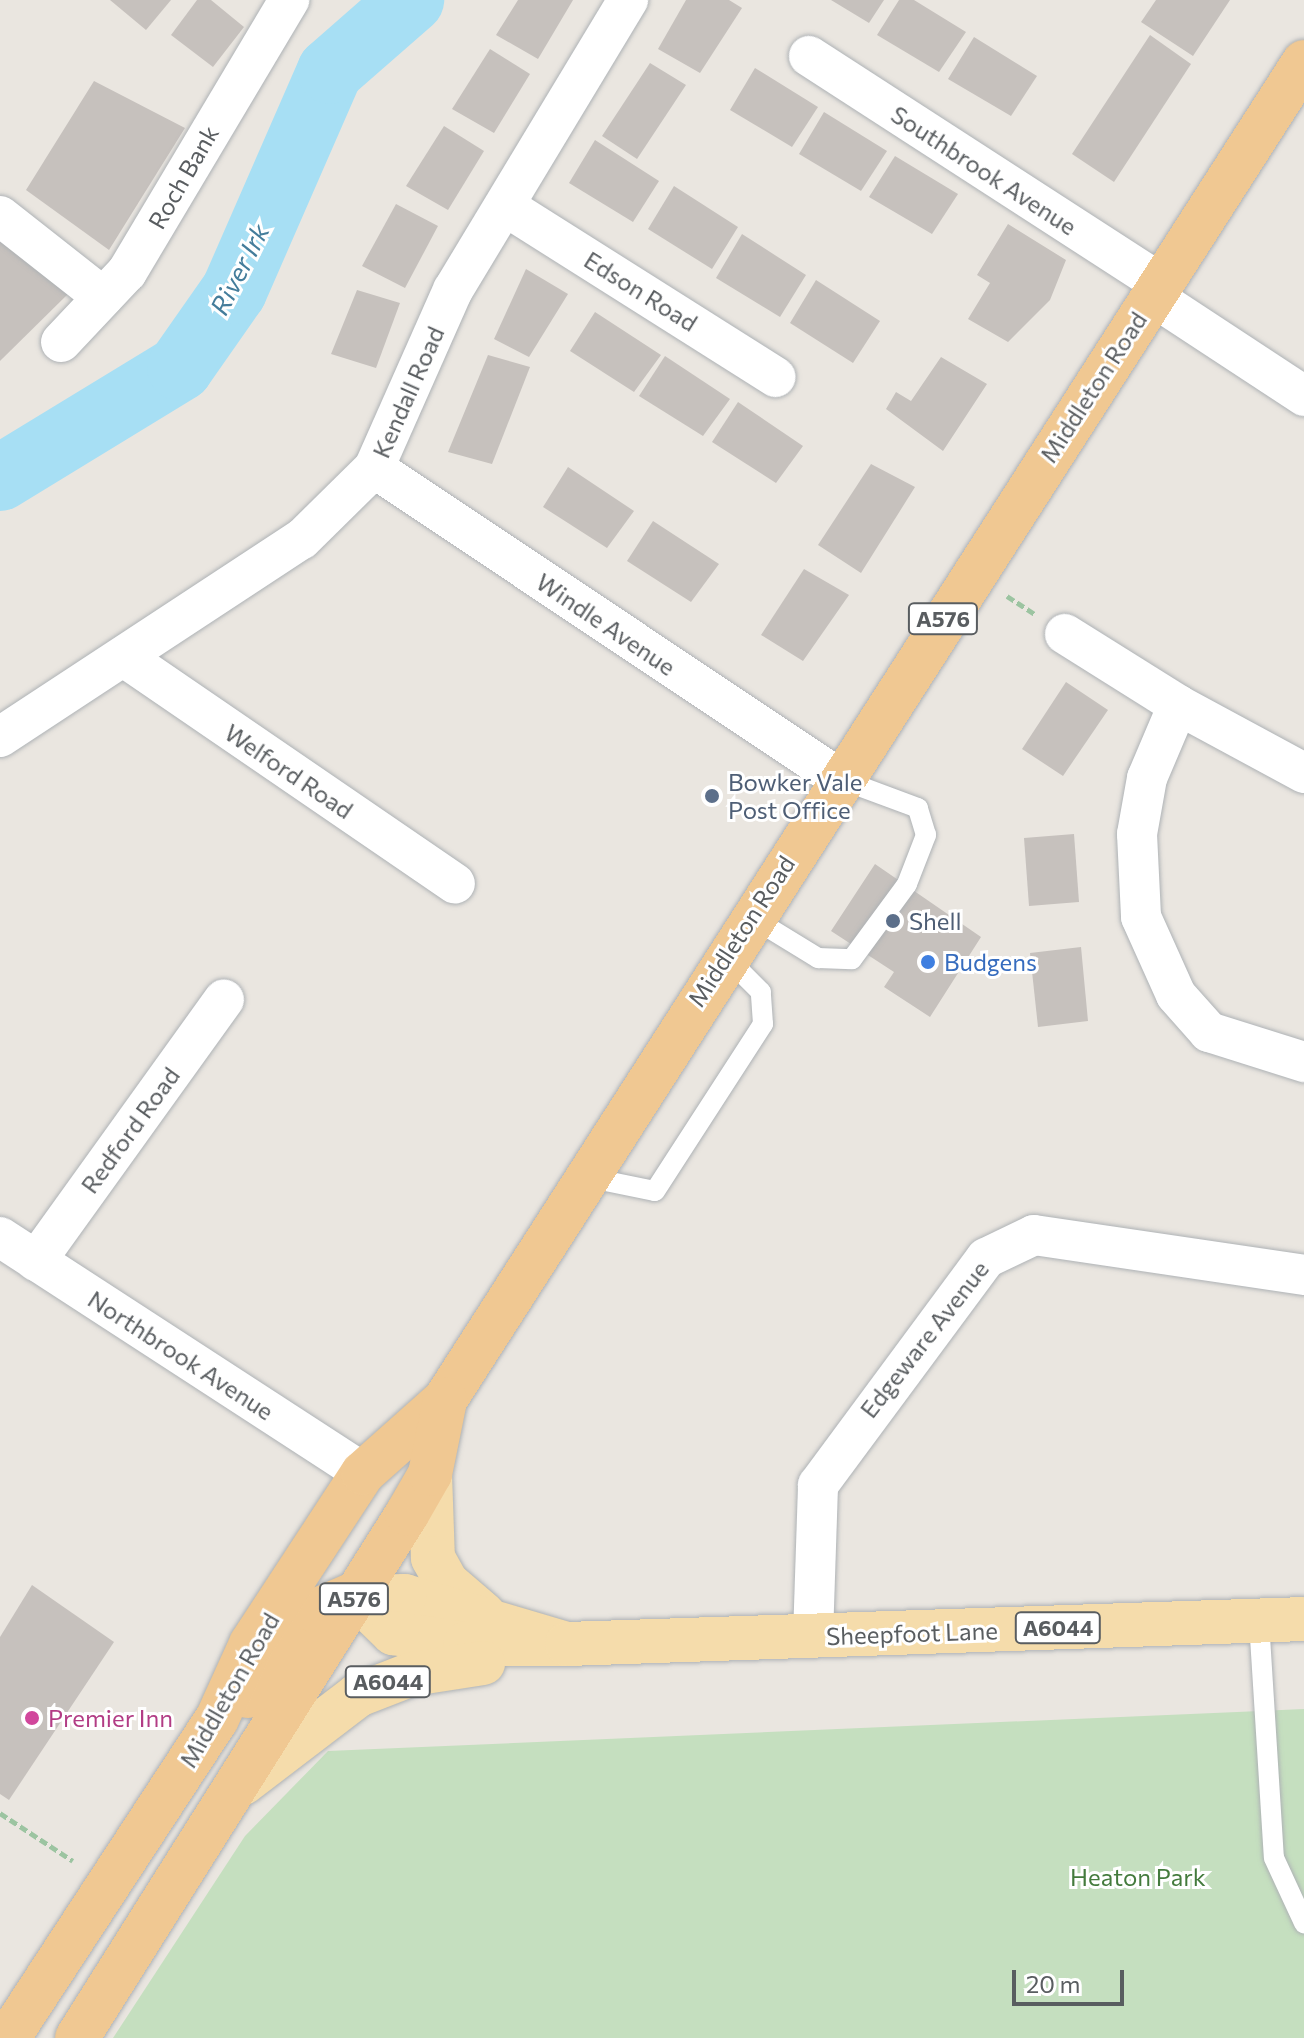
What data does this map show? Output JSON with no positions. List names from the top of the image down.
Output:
{
  "streets": {
    "highway": ["Middleton Road", "A576"],
    "main road": ["A6044", "Sheepfoot Lane"],
    "street": [
      "Southbrook Avenue",
      "Roch Bank",
      "Edson Road",
      "Kendall Road",
      "Windle Avenue",
      "Welford Road",
      "Redford Road",
      "Edgeware Avenue",
      "Northbrook Avenue"
    ]
  },
  "crossings": [
    ["Southbrook Avenue", "Middleton Road"],
    ["Edson Road", "Kendall Road"],
    ["Middleton Road", "A576"],
    ["Middleton Road", "Windle Avenue"],
    ["Middleton Road", "Northbrook Avenue"],
    ["Middleton Road", "A6044"],
    ["Middleton Road", "Sheepfoot Lane"],
    ["Kendall Road", "Windle Avenue"],
    ["Kendall Road", "Welford Road"],
    ["A576", "Sheepfoot Lane"],
    ["Redford Road", "Northbrook Avenue"],
    ["Edgeware Avenue", "Sheepfoot Lane"],
    ["A6044", "Sheepfoot Lane"]
  ],
  "water": ["River Irk"],
  "parks": ["Heaton Park"],
  "places": [
    "Bowker Vale Post Office",
    "Shell",
    "Budgens",
    "Premier Inn"
  ],
  "scale_bar": "20 m"
}
